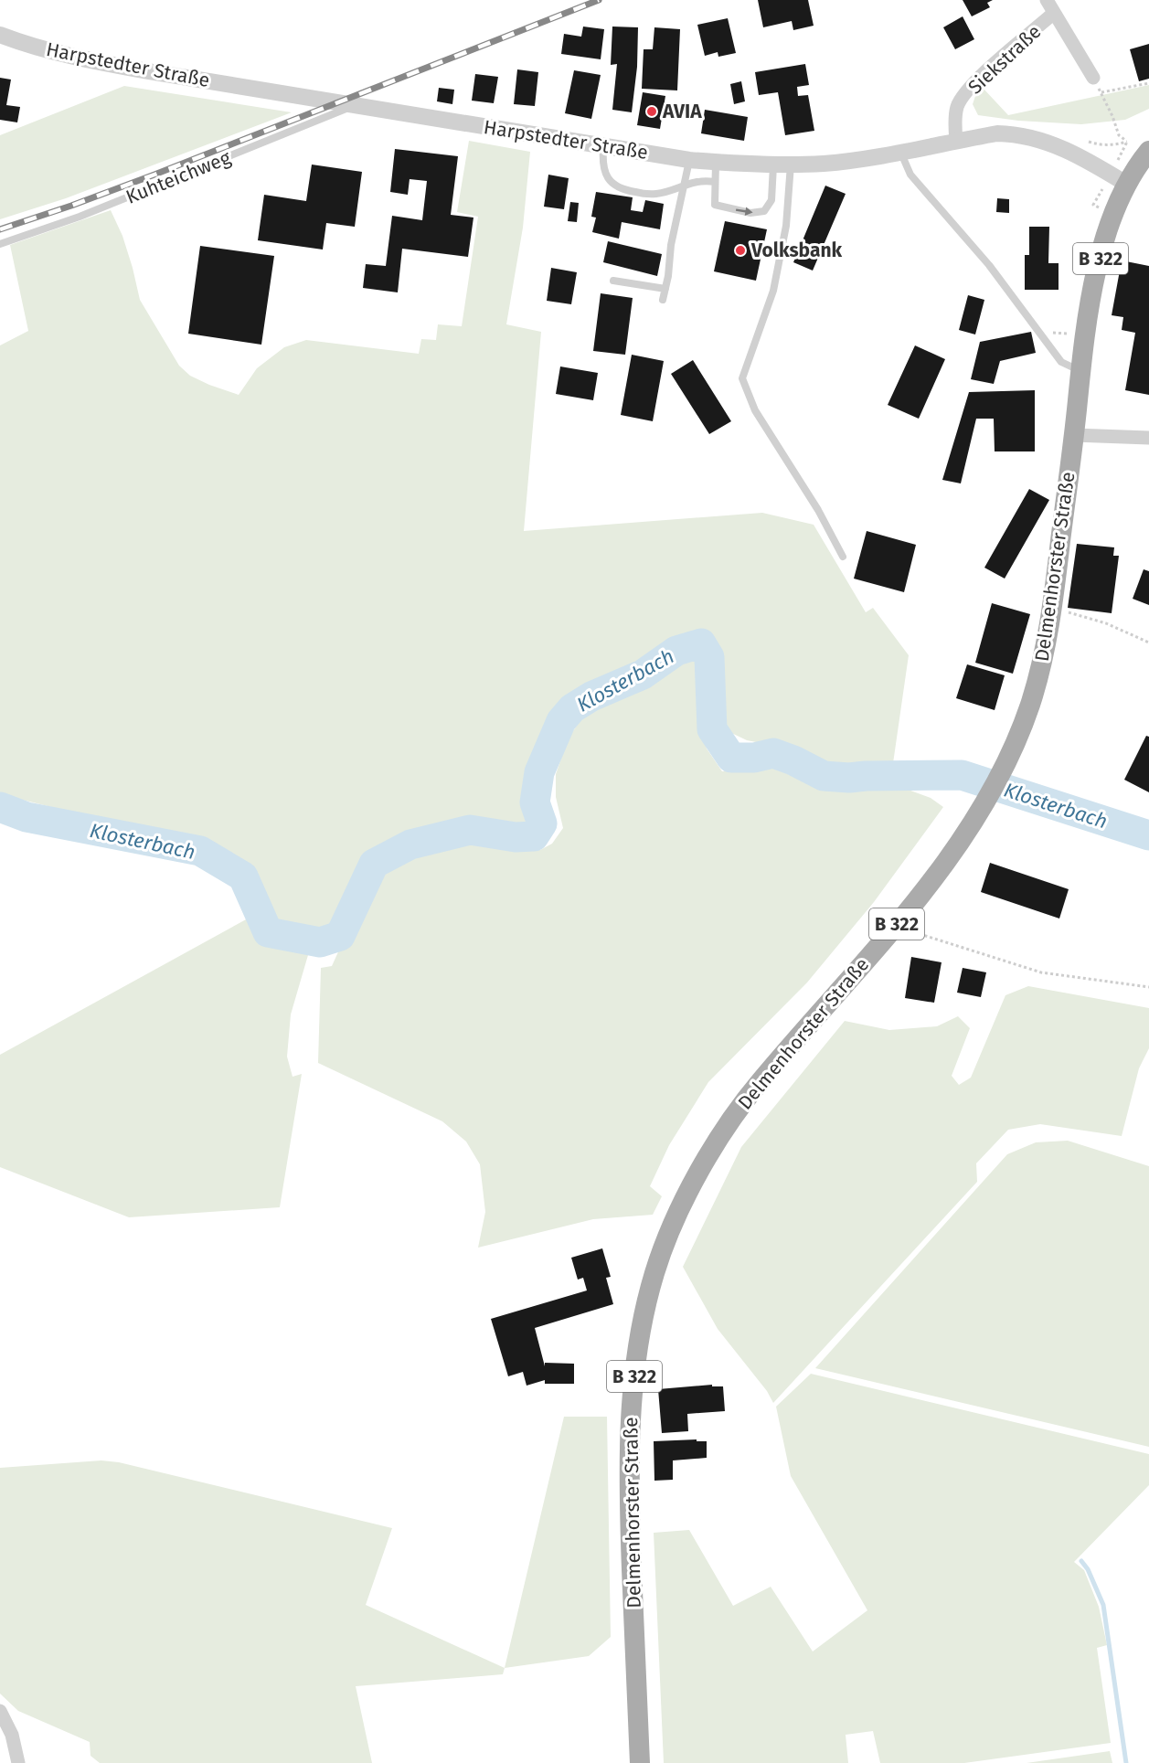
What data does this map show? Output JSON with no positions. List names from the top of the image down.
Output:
{
  "streets": {
    "main road": ["B 322", "Delmenhorster Straße"],
    "street": ["Siekstraße", "Harpstedter Straße"],
    "lane": ["Kuhteichweg"]
  },
  "crossings": [
    ["Siekstraße", "Harpstedter Straße"],
    ["Harpstedter Straße", "Kuhteichweg"],
    ["Harpstedter Straße", "Delmenhorster Straße"]
  ],
  "water": ["Klosterbach"],
  "places": ["AVIA", "Volksbank"]
}
